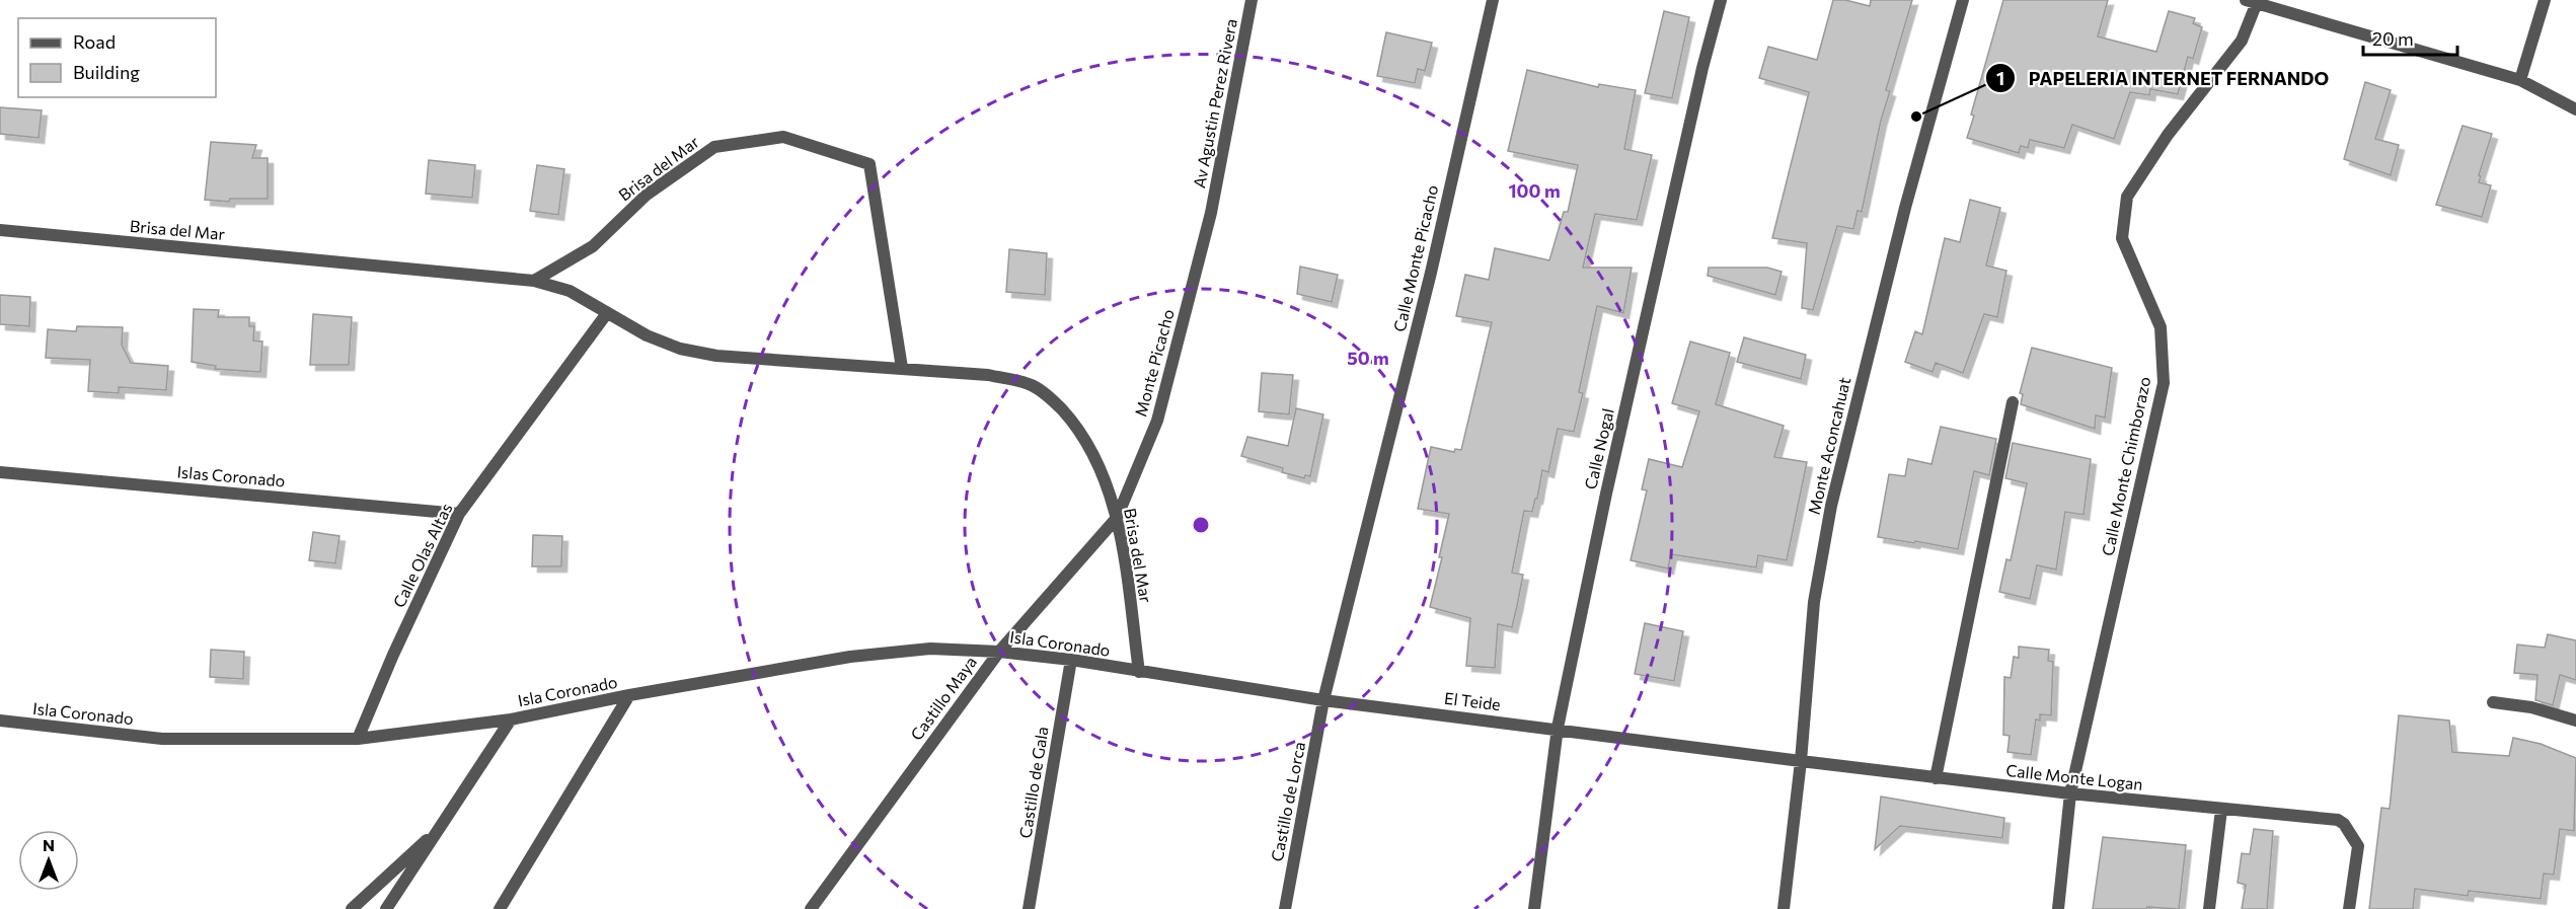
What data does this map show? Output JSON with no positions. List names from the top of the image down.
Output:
{
  "streets": {
    "street": [
      "Av Agustin Perez Rivera",
      "Brisa del Mar",
      "Calle Monte Picacho",
      "Monte Picacho",
      "Monte Aconcahuat",
      "Calle Nogal",
      "Calle Monte Chimborazo",
      "Islas Coronado",
      "Calle Olas Altas",
      "Isla Coronado",
      "Castillo Maya",
      "El Teide",
      "Calle Monte Logan",
      "Castillo de Gala",
      "Castillo de Lorca"
    ]
  },
  "crossings": [
    ["Av Agustin Perez Rivera", "Monte Picacho"],
    ["Brisa del Mar", "Monte Picacho"],
    ["Brisa del Mar", "Calle Olas Altas"],
    ["Brisa del Mar", "Isla Coronado"],
    ["Brisa del Mar", "Castillo Maya"],
    ["Brisa del Mar", "El Teide"],
    ["Calle Monte Picacho", "El Teide"],
    ["Calle Monte Picacho", "Castillo de Lorca"],
    ["Monte Picacho", "Castillo Maya"],
    ["Monte Aconcahuat", "El Teide"],
    ["Monte Aconcahuat", "Calle Monte Logan"],
    ["Calle Nogal", "El Teide"],
    ["Calle Monte Chimborazo", "Calle Monte Logan"],
    ["Islas Coronado", "Calle Olas Altas"],
    ["Calle Olas Altas", "Isla Coronado"],
    ["Isla Coronado", "Castillo Maya"],
    ["Isla Coronado", "El Teide"],
    ["Isla Coronado", "Castillo de Gala"],
    ["El Teide", "Calle Monte Logan"],
    ["El Teide", "Castillo de Lorca"]
  ],
  "places": ["PAPELERIA INTERNET FERNANDO"],
  "legend": ["Road", "Building"],
  "scale_bar": "20 m",
  "north": "top",
  "rings": ["100 m", "50 m"]
}
